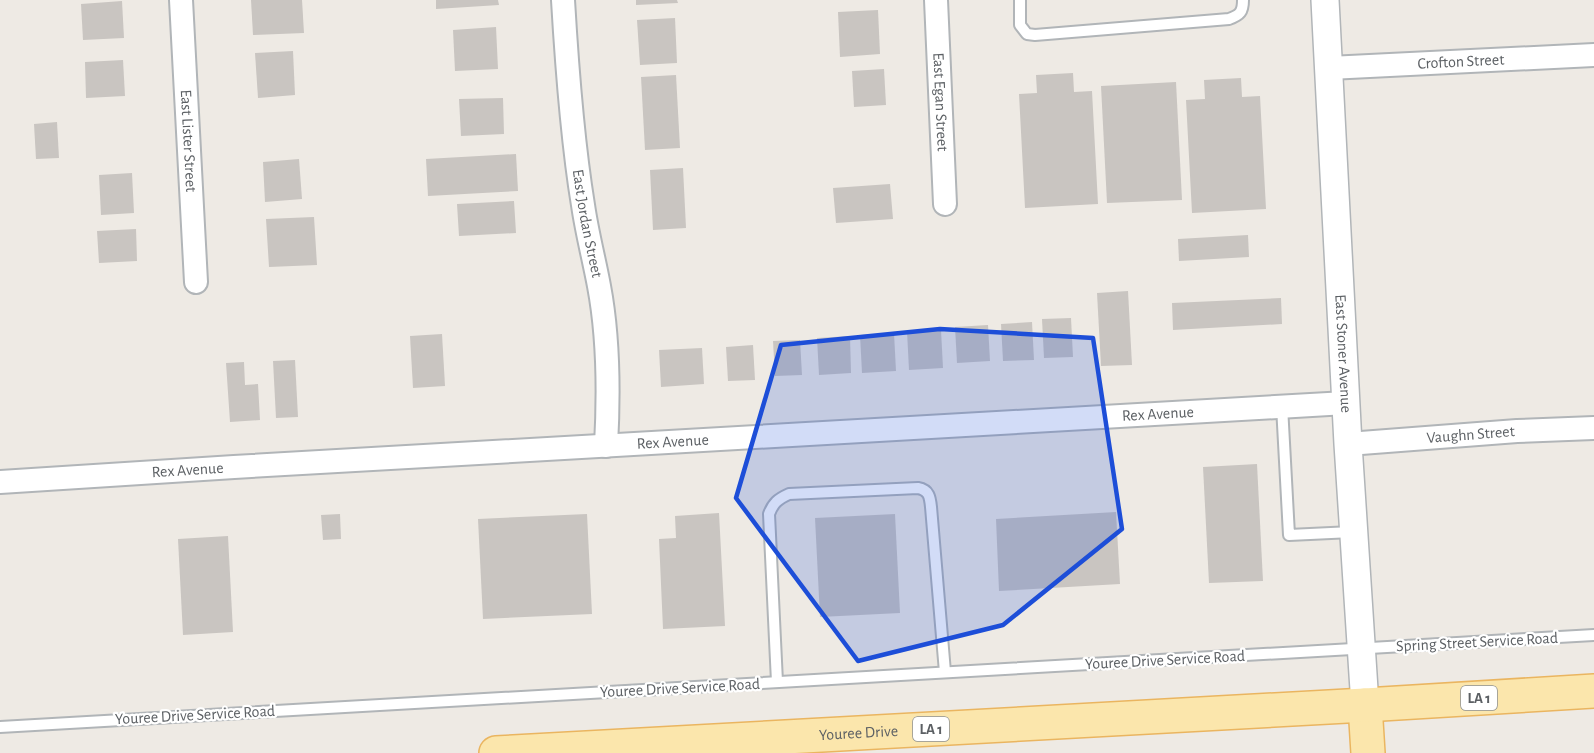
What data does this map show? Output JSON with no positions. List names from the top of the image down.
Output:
{
  "streets": {
    "main road": ["LA 1", "Youree Drive"],
    "street": [
      "Crofton Street",
      "East Egan Street",
      "East Lister Street",
      "East Jordan Street",
      "East Stoner Avenue",
      "Rex Avenue",
      "Vaughn Street"
    ],
    "lane": ["Spring Street Service Road", "Youree Drive Service Road"]
  },
  "crossings": [
    ["Crofton Street", "East Stoner Avenue"],
    ["East Jordan Street", "Rex Avenue"],
    ["East Stoner Avenue", "Rex Avenue"],
    ["East Stoner Avenue", "Vaughn Street"],
    ["East Stoner Avenue", "Spring Street Service Road"],
    ["East Stoner Avenue", "Youree Drive Service Road"],
    ["East Stoner Avenue", "LA 1"],
    ["East Stoner Avenue", "Youree Drive"],
    ["Spring Street Service Road", "Youree Drive Service Road"],
    ["LA 1", "Youree Drive"]
  ]
}
